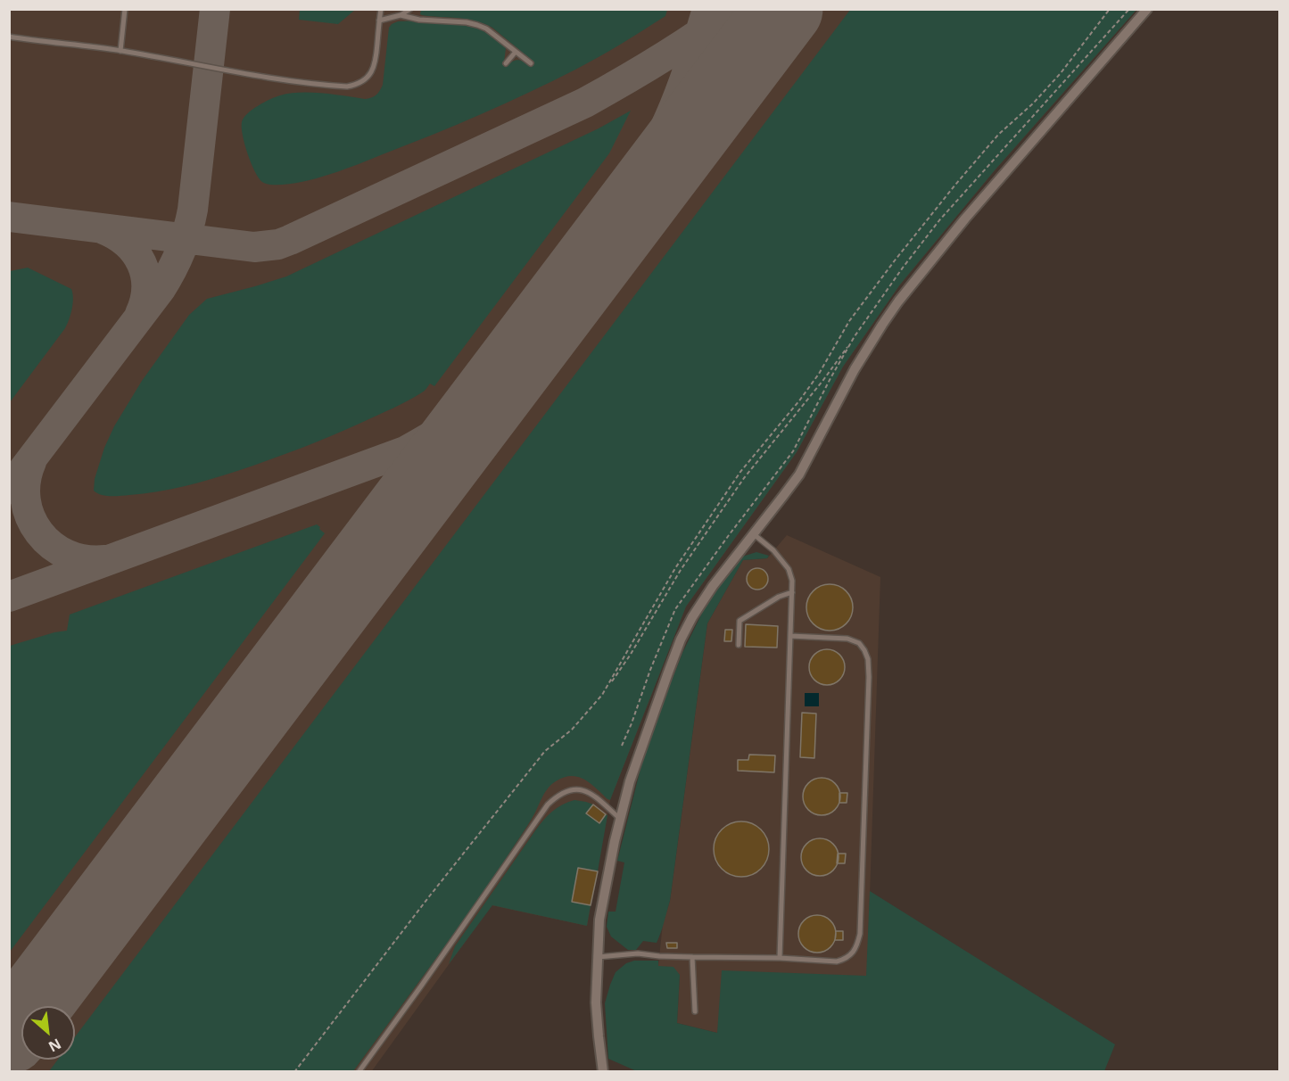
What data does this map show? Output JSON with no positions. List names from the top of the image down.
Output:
{
  "north": "bottom right"
}
